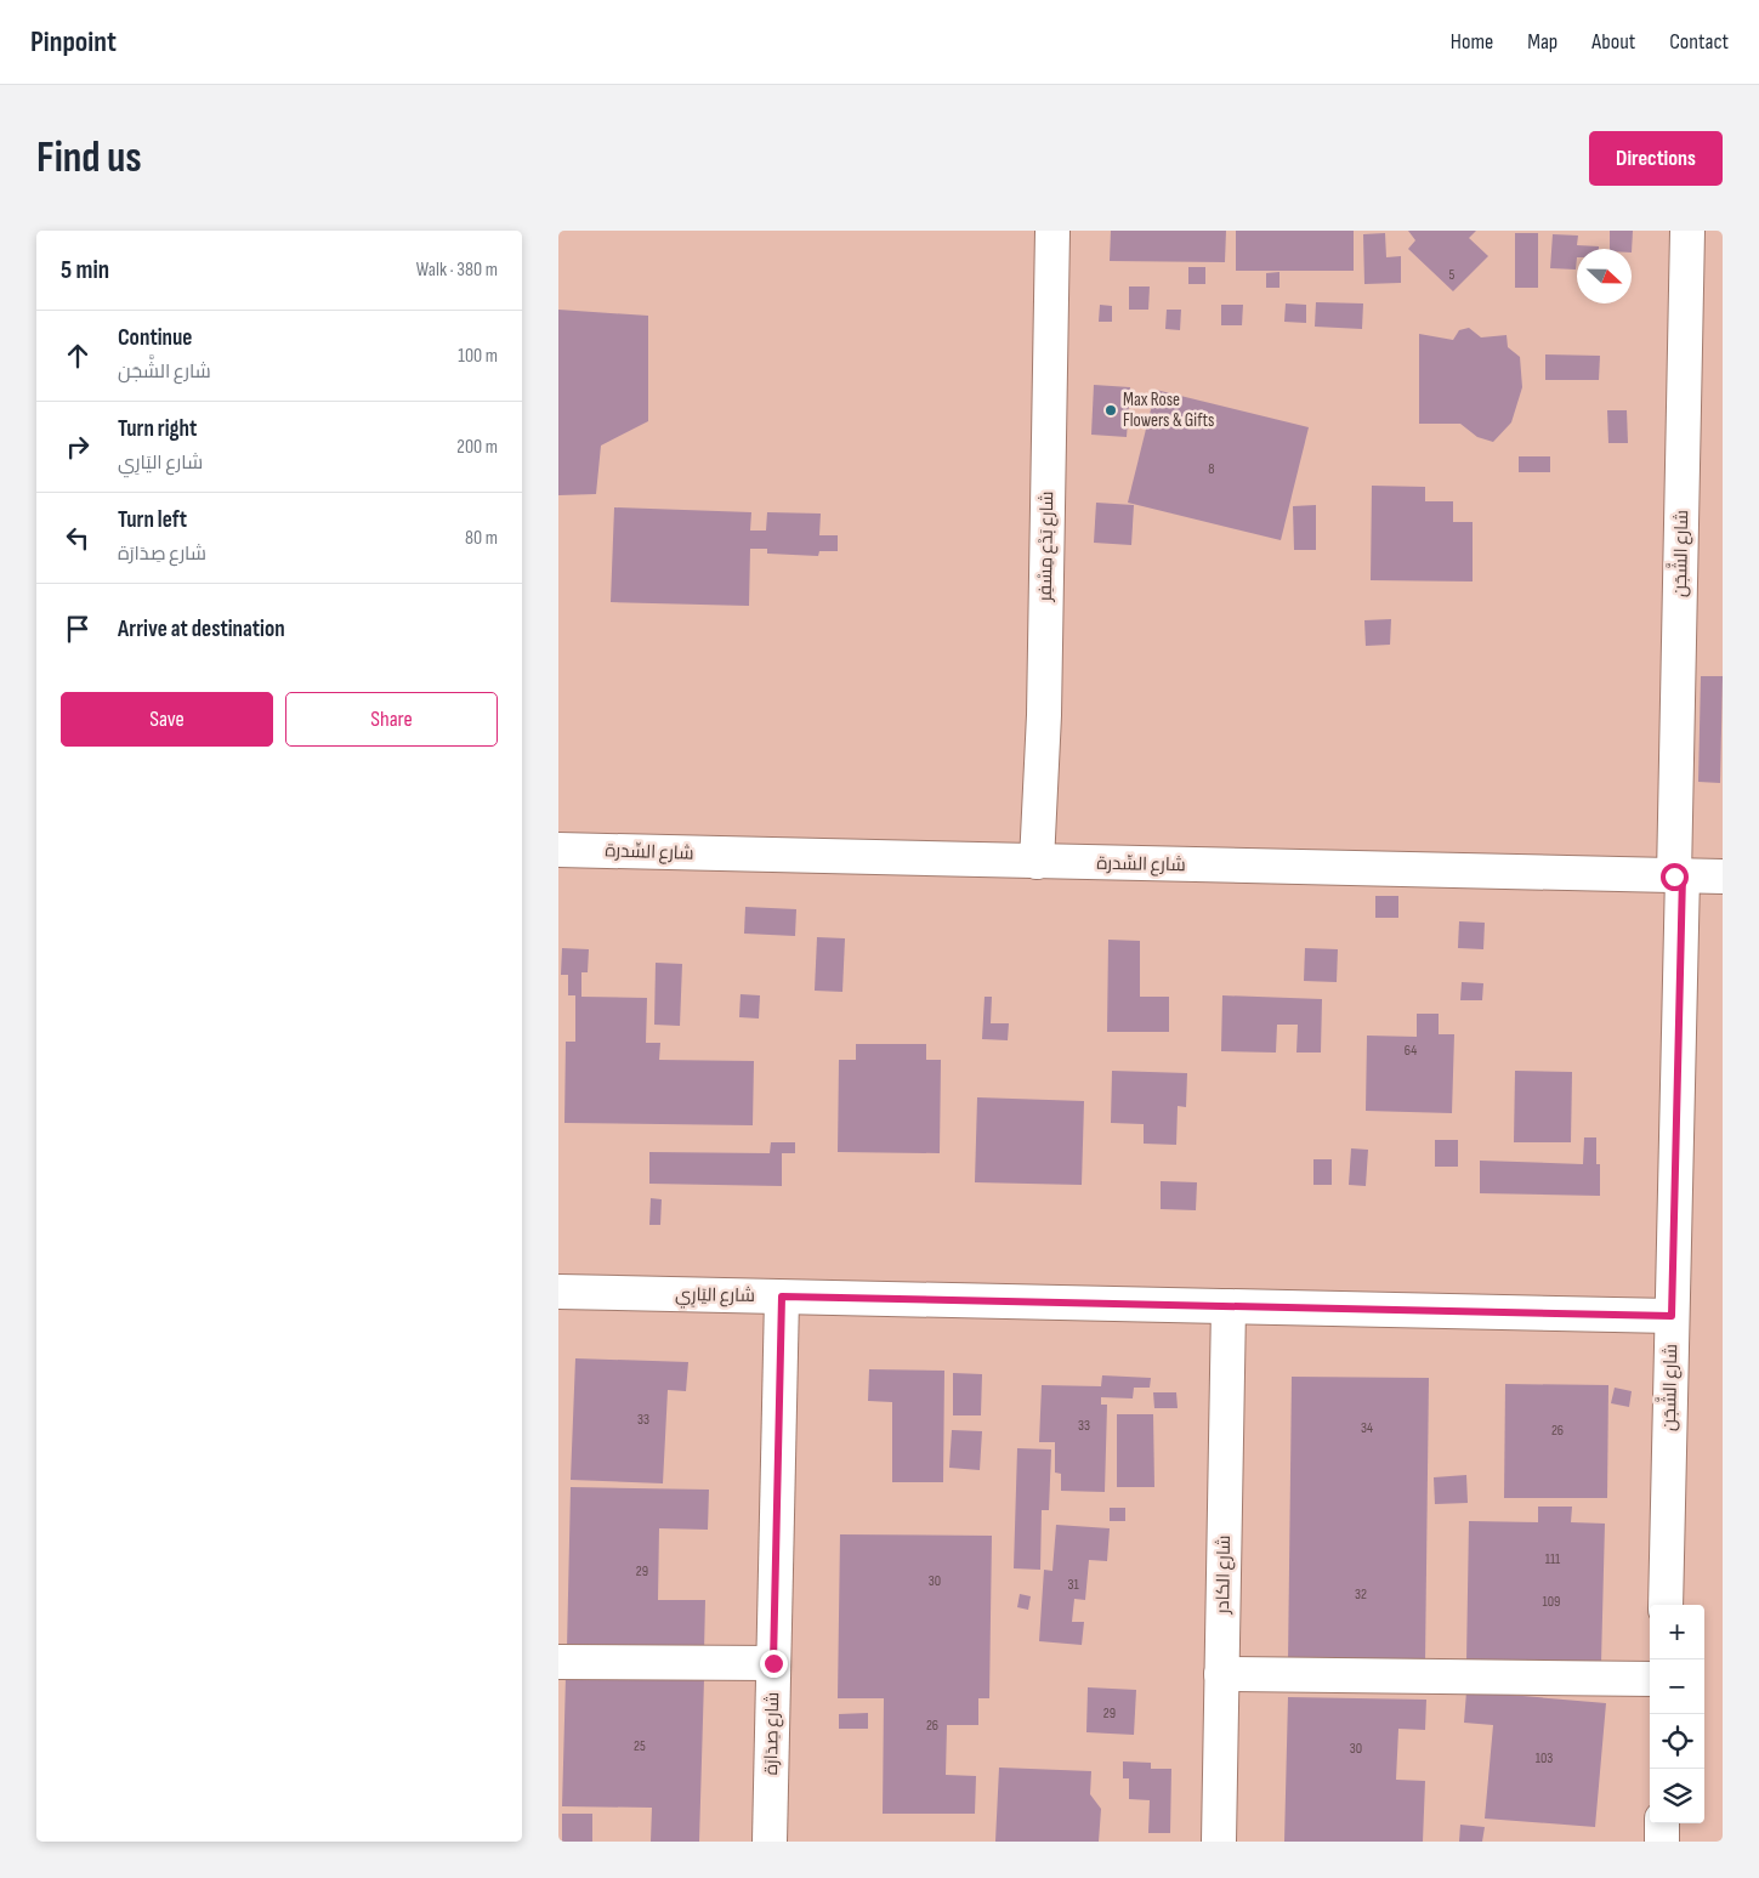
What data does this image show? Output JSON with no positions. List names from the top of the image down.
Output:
{
  "streets": {
    "street": [
      "شارع بَدْع مِسْفِر",
      "شارع الشَّجَن",
      "شارع السِّدرة",
      "شارع اليَارِي",
      "شارع الكادر",
      "شارع صِدَارَة"
    ]
  },
  "crossings": [
    ["شارع بَدْع مِسْفِر", "شارع السِّدرة"],
    ["شارع الشَّجَن", "شارع السِّدرة"],
    ["شارع الشَّجَن", "شارع اليَارِي"],
    ["شارع اليَارِي", "شارع الكادر"],
    ["شارع اليَارِي", "شارع صِدَارَة"]
  ],
  "places": ["Max Rose Flowers & Gifts"],
  "house_numbers": [
    "5",
    "8",
    "64",
    "33",
    "33",
    "34",
    "26",
    "111",
    "29",
    "30",
    "31",
    "32",
    "109",
    "29",
    "26",
    "25",
    "30",
    "103"
  ],
  "north": "right",
  "page": {
    "header": "Pinpoint",
    "nav": [
      "Home",
      "Map",
      "About",
      "Contact"
    ],
    "buttons": [
      "Directions",
      ["Save", "Share"]
    ],
    "title": "Find us",
    "heading": ["5 min", "Walk · 380 m"],
    "list": [
      ["Continue", "شارع الشَّجَن", "100 m"],
      ["Turn right", "شارع اليَارِي", "200 m"],
      ["Turn left", "شارع صِدَارَة", "80 m"],
      "Arrive at destination"
    ],
    "map_buttons": ["+", "−"]
  }
}
